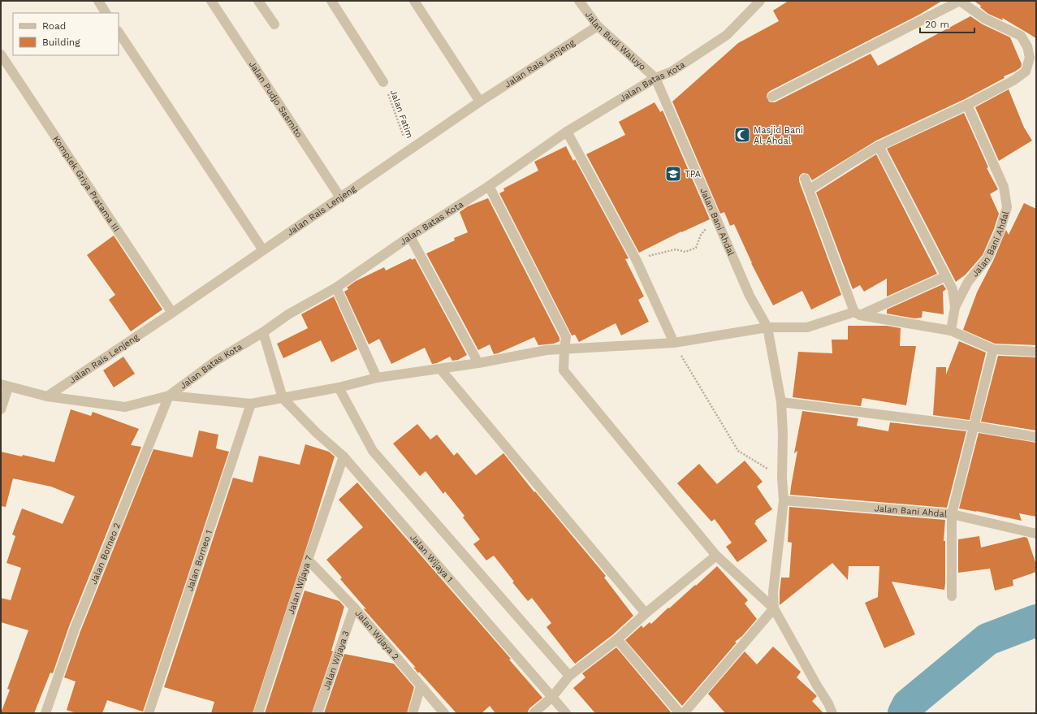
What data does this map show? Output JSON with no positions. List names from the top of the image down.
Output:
{
  "streets": {
    "street": [
      "Jalan Budi Waluyo",
      "Jalan Rais Lenjeng",
      "Jalan Batas Kota",
      "Jalan Pudjo Sasmito",
      "Komplek Griya Pratama III",
      "Jalan Bani Ahdal",
      "Jalan Borneo 2",
      "Jalan Wijaya 1",
      "Jalan Borneo 1",
      "Jalan Wijaya 7",
      "Jalan Wijaya 2",
      "Jalan Wijaya 3"
    ],
    "path": ["Jalan Fatim"]
  },
  "crossings": [
    ["Jalan Budi Waluyo", "Jalan Rais Lenjeng"],
    ["Jalan Budi Waluyo", "Jalan Batas Kota"],
    ["Jalan Budi Waluyo", "Jalan Bani Ahdal"],
    ["Jalan Rais Lenjeng", "Jalan Batas Kota"],
    ["Jalan Rais Lenjeng", "Jalan Pudjo Sasmito"],
    ["Jalan Rais Lenjeng", "Jalan Fatim"],
    ["Jalan Rais Lenjeng", "Komplek Griya Pratama III"],
    ["Jalan Batas Kota", "Jalan Bani Ahdal"],
    ["Jalan Batas Kota", "Jalan Borneo 2"],
    ["Jalan Wijaya 1", "Jalan Wijaya 7"],
    ["Jalan Wijaya 7", "Jalan Wijaya 2"],
    ["Jalan Wijaya 2", "Jalan Wijaya 3"]
  ],
  "places": {
    "mosque": ["Masjid Bani Al-Ahdal"],
    "school or university": ["TPA"]
  },
  "legend": ["Road", "Building"],
  "scale_bar": "20 m"
}
